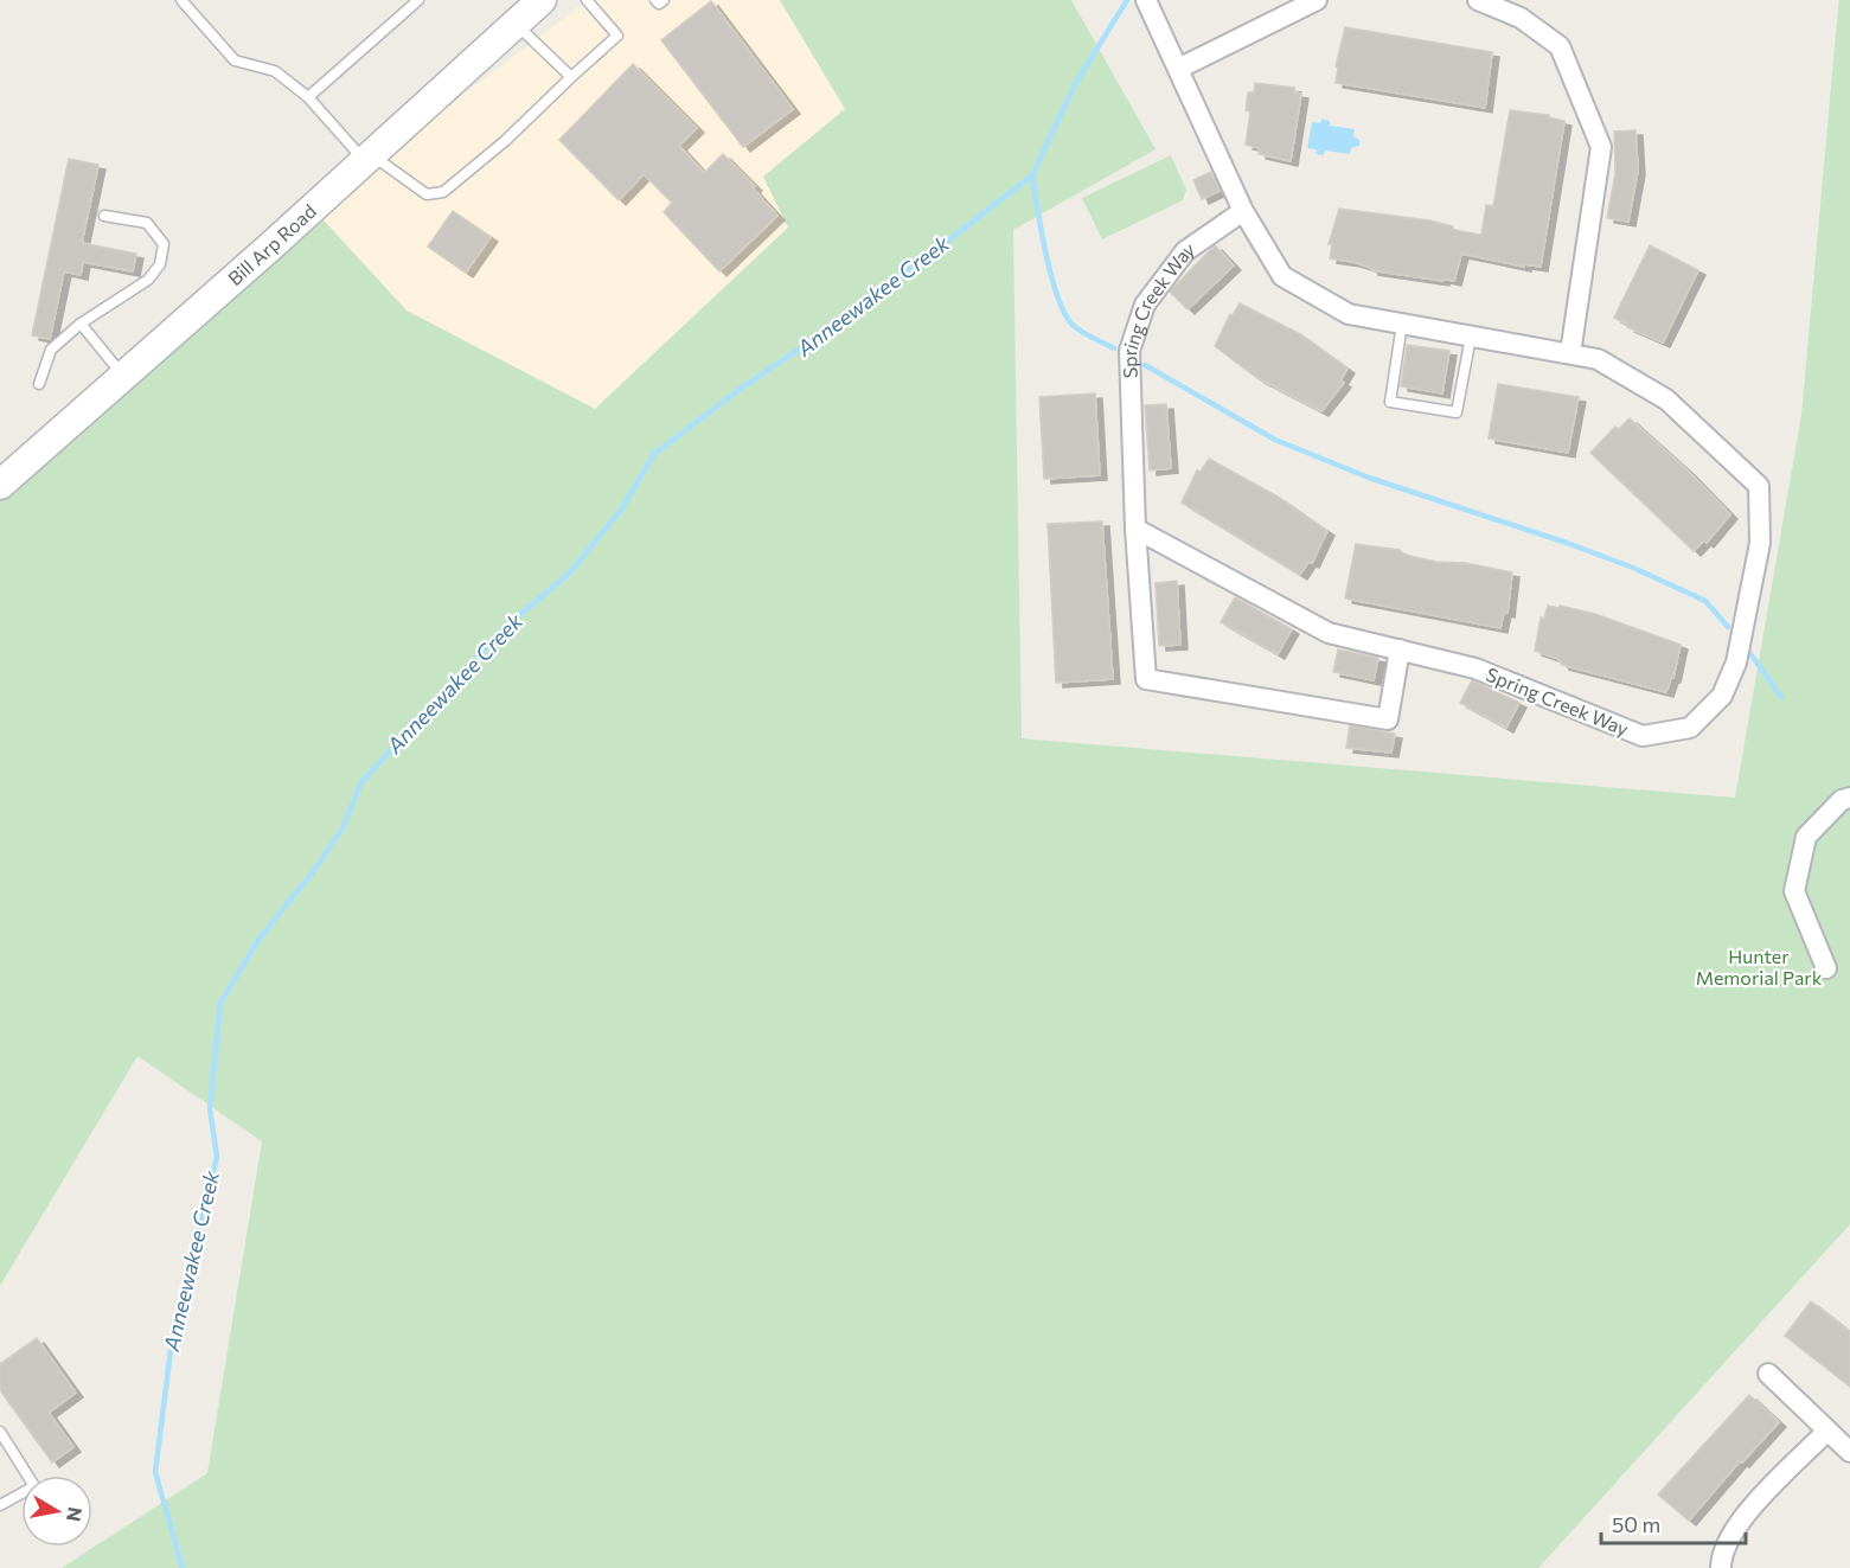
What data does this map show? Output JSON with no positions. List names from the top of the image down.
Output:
{
  "streets": {
    "main road": ["Bill Arp Road"],
    "street": ["Spring Creek Way"]
  },
  "water": ["Anneewakee Creek"],
  "parks": ["Hunter Memorial Park"],
  "scale_bar": "50 m",
  "north": "right"
}
